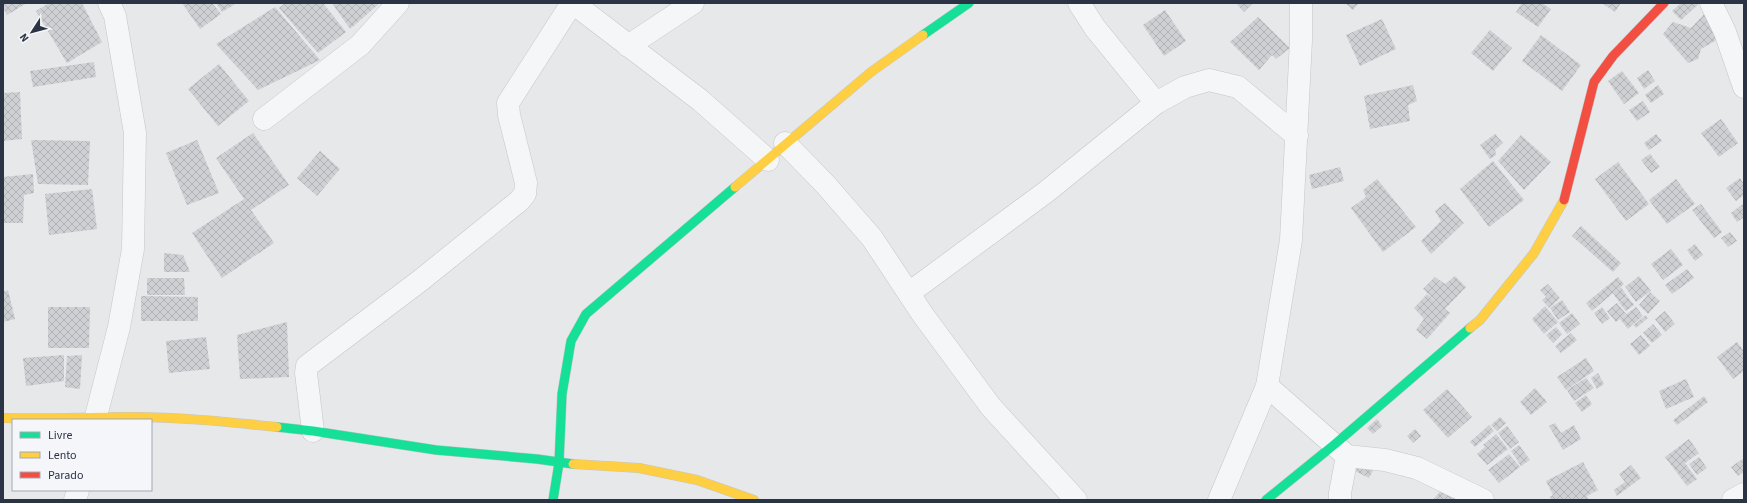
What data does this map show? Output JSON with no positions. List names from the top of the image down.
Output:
{
  "legend": ["Livre", "Lento", "Parado"],
  "north": "bottom left"
}
